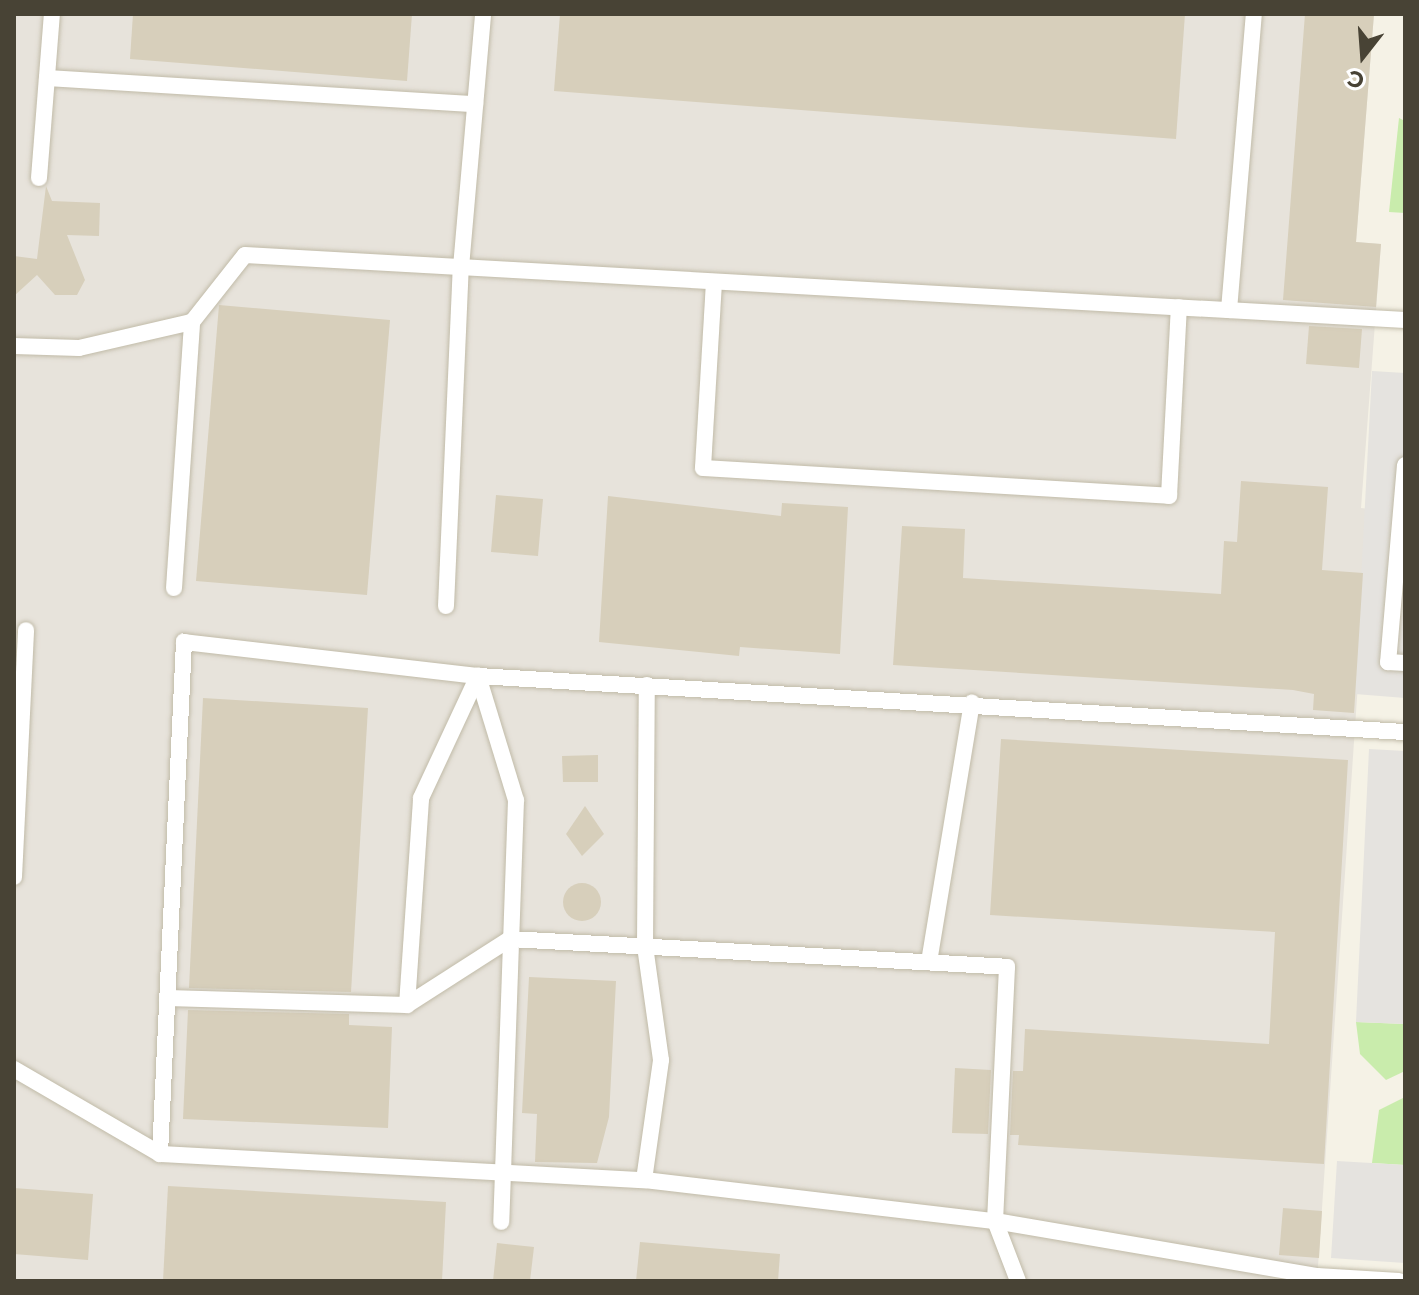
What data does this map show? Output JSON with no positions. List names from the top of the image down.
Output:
{
  "north": "bottom"
}
